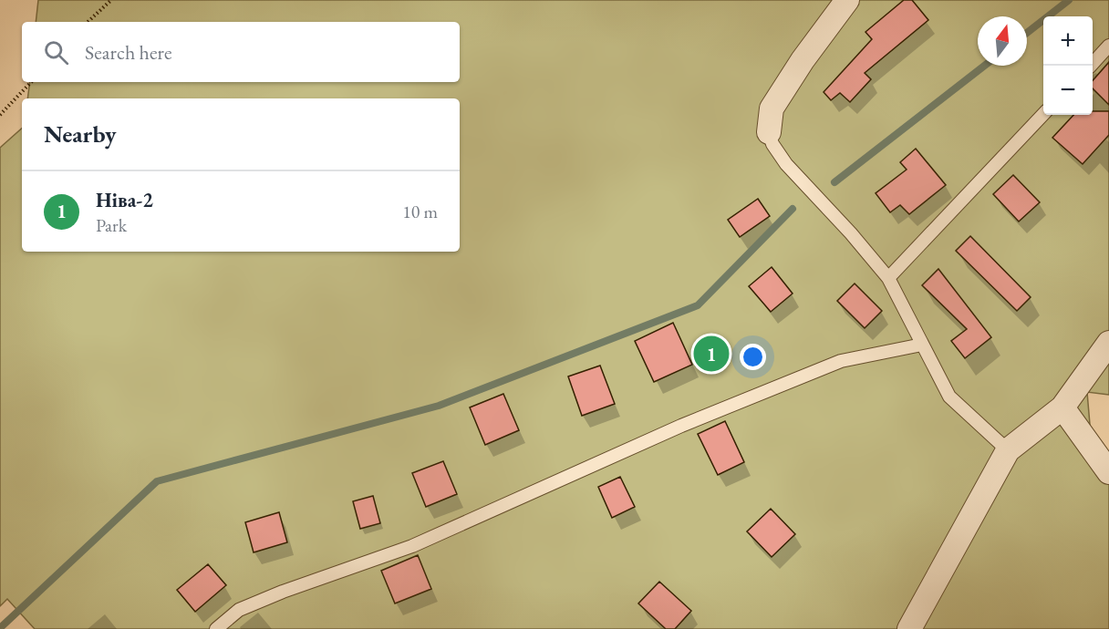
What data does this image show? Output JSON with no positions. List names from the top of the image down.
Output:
{
  "north": "top",
  "page": {
    "map_buttons": ["+", "−"],
    "search": "Search here",
    "heading": "Nearby",
    "list": [
      {
        "mark": "1",
        "name": "Ніва-2",
        "note": "Park",
        "value": "10 m"
      }
    ],
    "pins": "1"
  }
}
